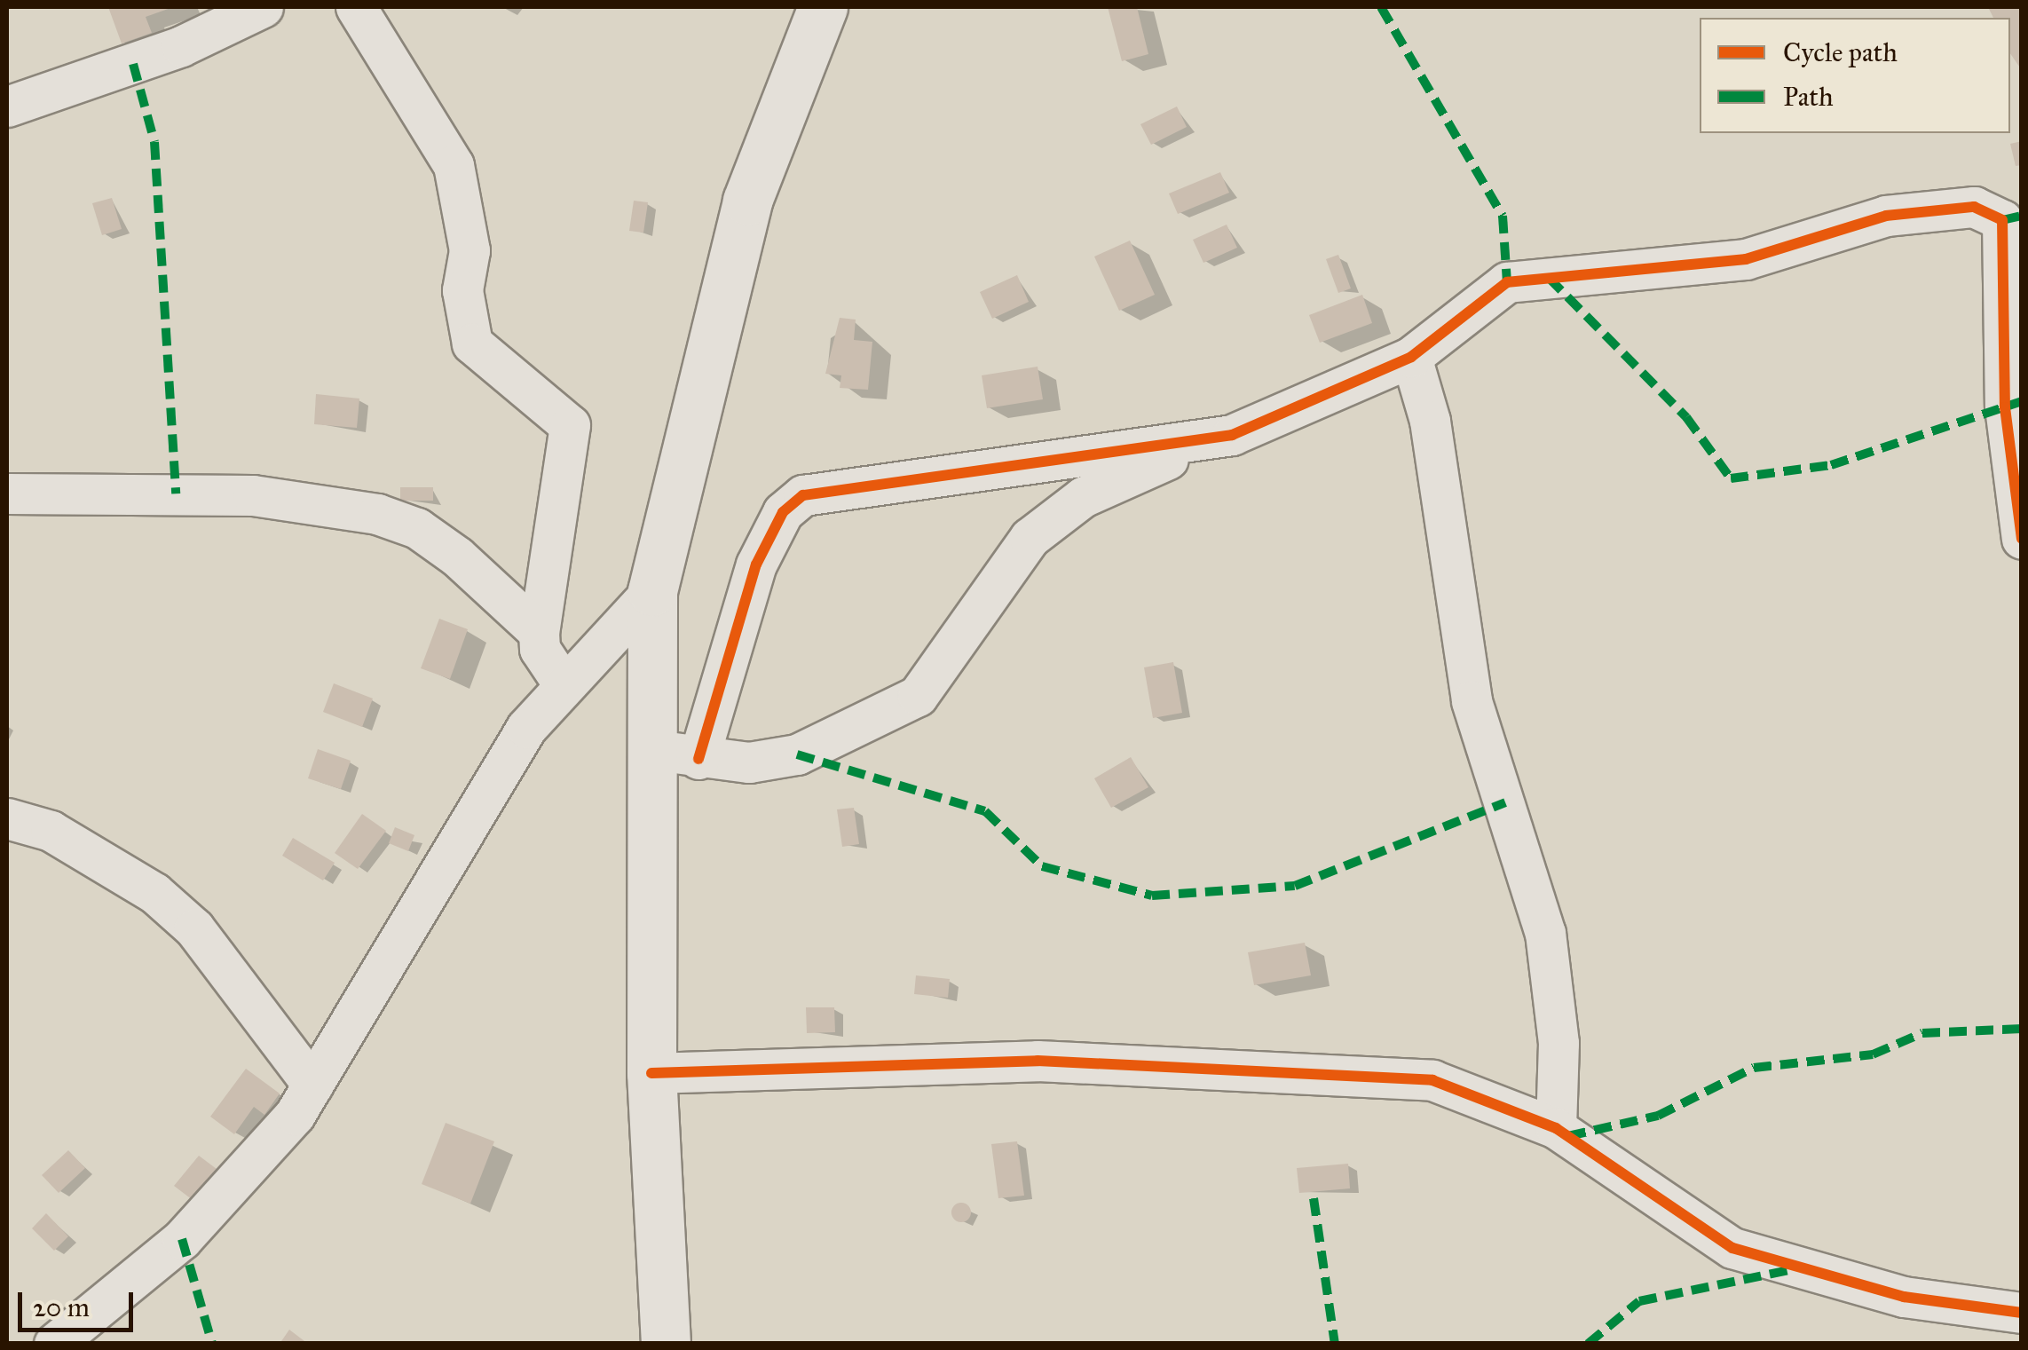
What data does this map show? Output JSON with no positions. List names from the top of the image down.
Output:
{
  "legend": ["Cycle path", "Path"],
  "scale_bar": "20 m"
}
